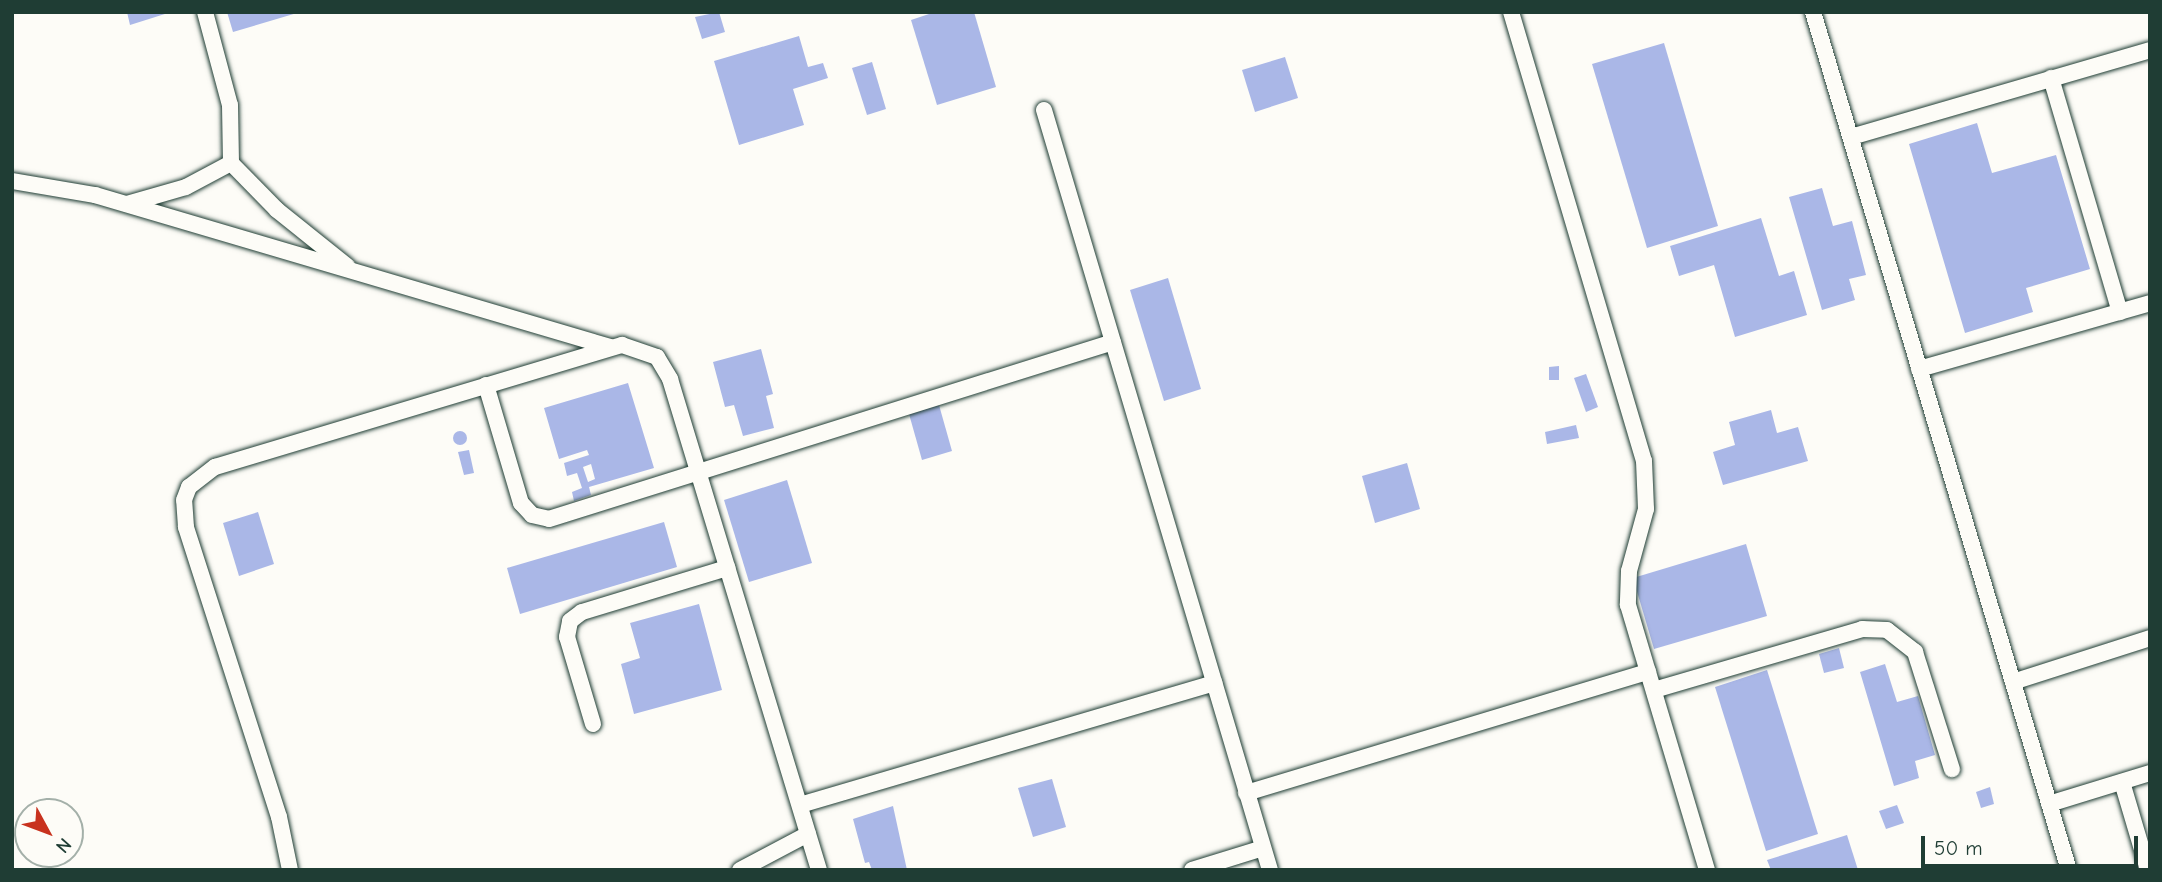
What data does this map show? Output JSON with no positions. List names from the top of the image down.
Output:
{
  "scale_bar": "50 m",
  "north": "bottom right"
}
